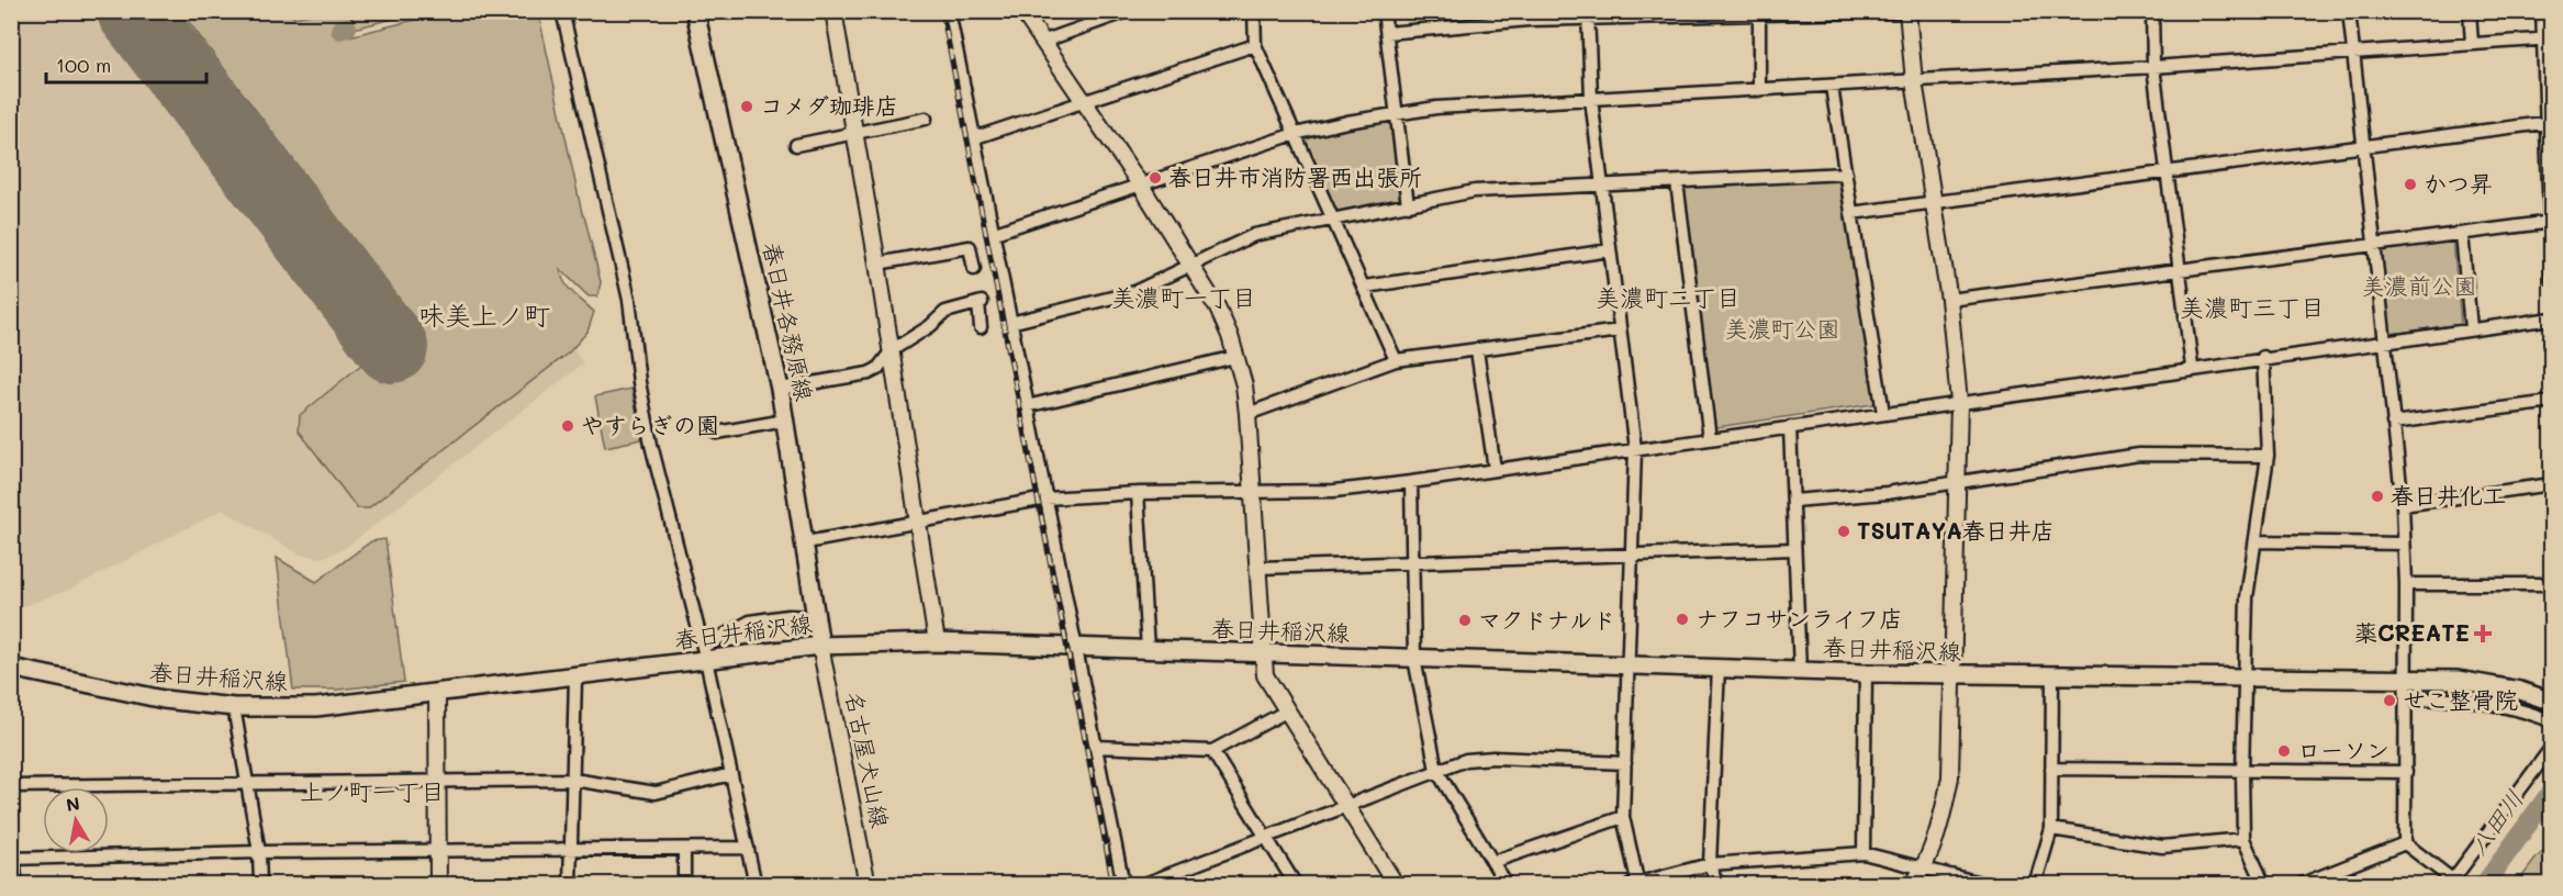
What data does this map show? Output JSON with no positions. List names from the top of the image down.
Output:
{
  "streets": {
    "main road": ["春日井各務原線", "春日井稲沢線"],
    "street": ["名古屋犬山線"]
  },
  "crossings": [
    ["春日井各務原線", "春日井稲沢線"],
    ["春日井各務原線", "名古屋犬山線"],
    ["春日井稲沢線", "名古屋犬山線"]
  ],
  "districts": [
    "美濃町一丁目",
    "美濃町二丁目",
    "美濃町三丁目",
    "味美上ノ町",
    "上ノ町一丁目"
  ],
  "water": ["八田川"],
  "parks": ["美濃前公園", "美濃町公園"],
  "places": {
    "other": [
      "コメダ珈琲店",
      "春日井市消防署西出張所",
      "かつ昇",
      "やすらぎの園",
      "春日井化工",
      "TSUTAYA春日井店",
      "ナフコサンライフ店",
      "マクドナルド",
      "せこ整骨院",
      "ローソン"
    ],
    "health": ["薬CREATE"]
  },
  "scale_bar": "100 m",
  "north": "top"
}
